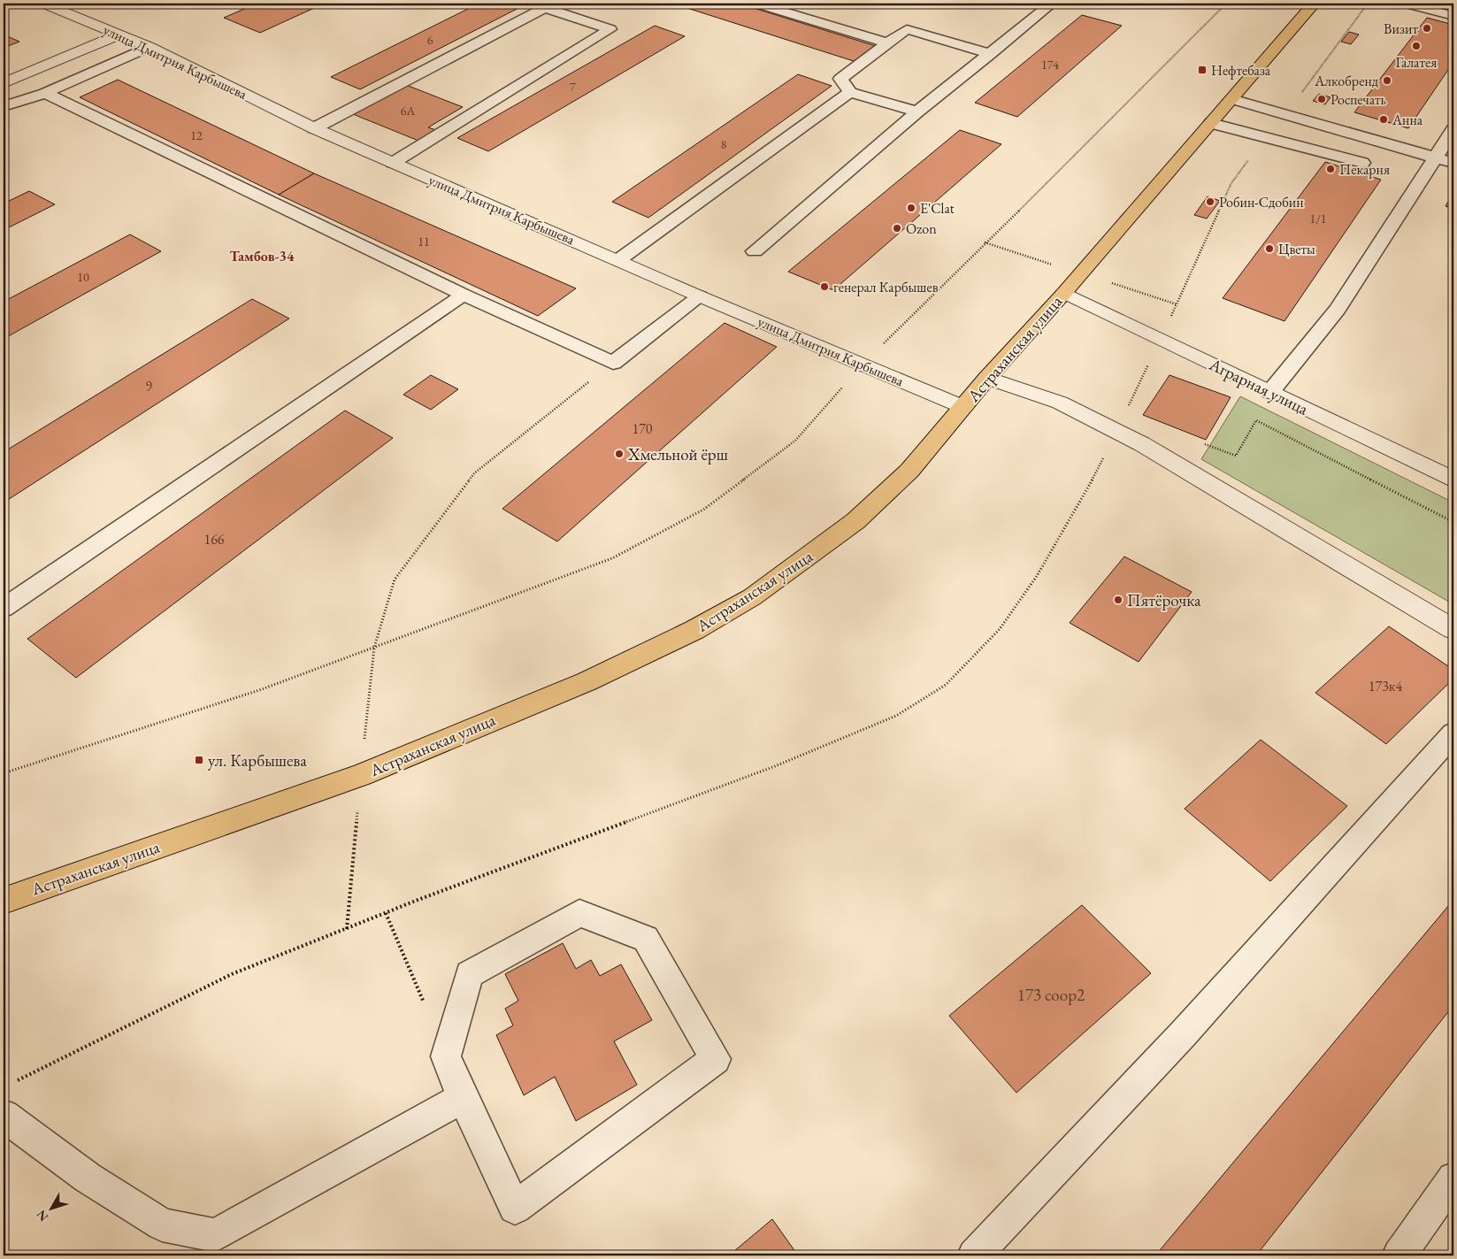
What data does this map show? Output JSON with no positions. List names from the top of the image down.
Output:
{
  "streets": {
    "main road": ["Астраханская улица"],
    "street": ["улица Дмитрия Карбышева", "Аграрная улица"]
  },
  "crossings": [
    ["улица Дмитрия Карбышева", "Астраханская улица"],
    ["Астраханская улица", "Аграрная улица"]
  ],
  "districts": ["Тамбов-34"],
  "places": {
    "other": [
      "Визит",
      "Галатея",
      "Алкобренд",
      "Роспечать",
      "Анна",
      "Пекарня",
      "Робин-Сдобин",
      "E'Clat",
      "Ozon",
      "Цветы",
      "генерал Карбышев",
      "Хмельной ёрш",
      "Пятёрочка"
    ],
    "transit": ["Нефтебаза", "ул. Карбышева"]
  },
  "house_numbers": [
    "6",
    "174",
    "7",
    "6А",
    "12",
    "8",
    "1/1",
    "11",
    "10",
    "9",
    "170",
    "166",
    "173к4",
    "173 соор2"
  ],
  "north": "bottom left"
}
